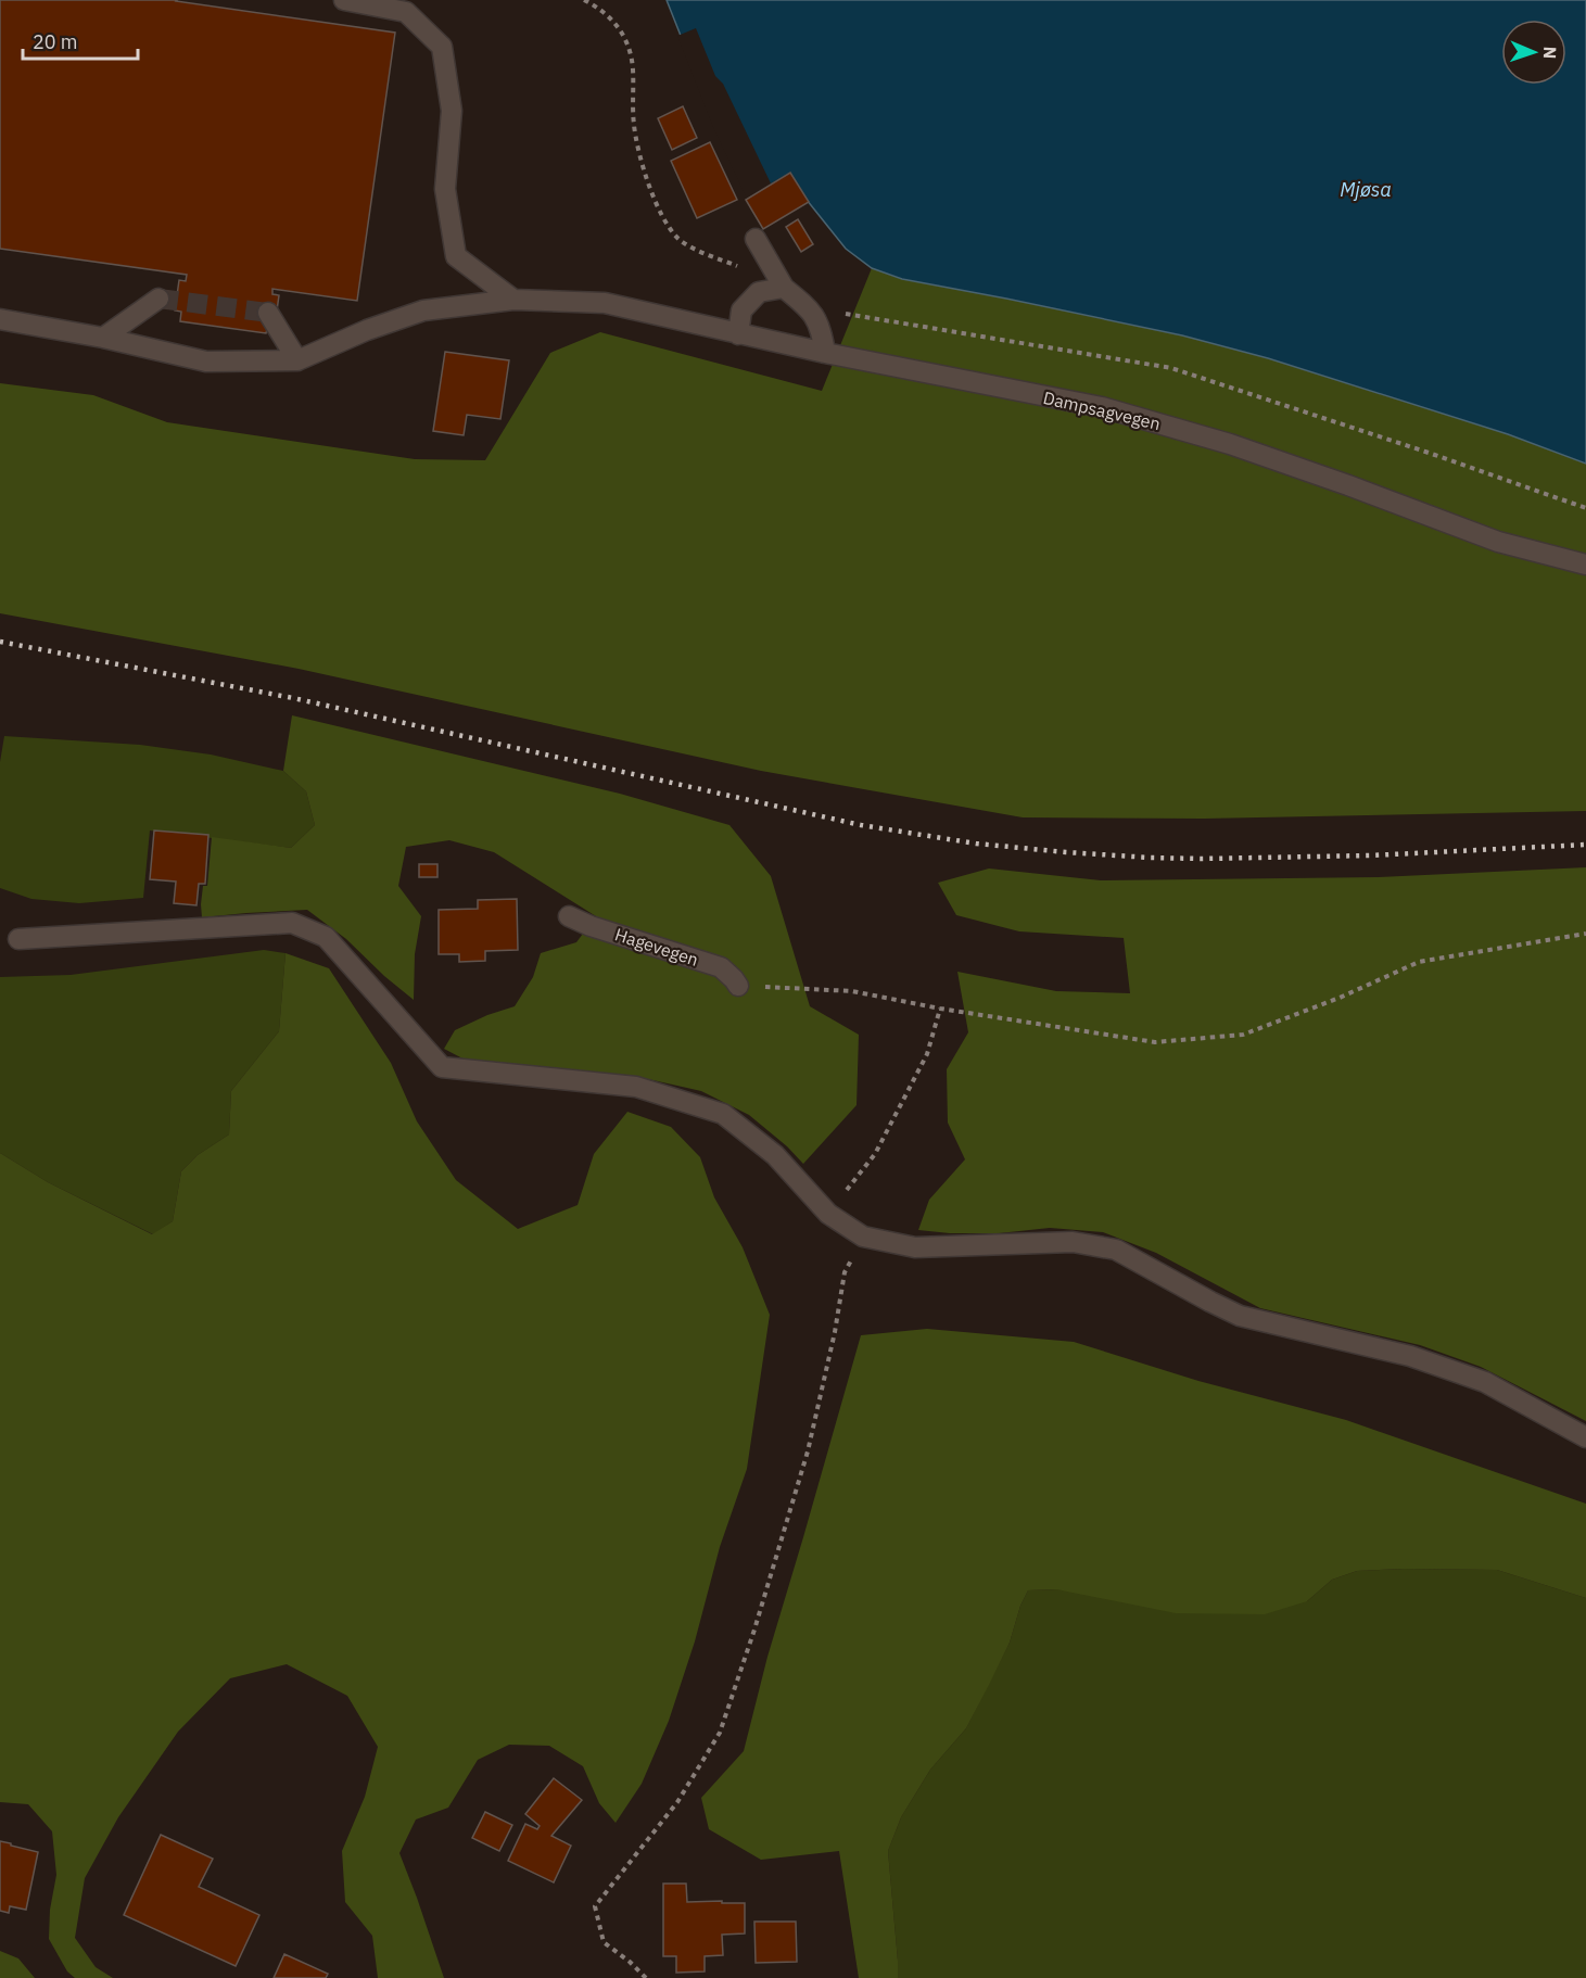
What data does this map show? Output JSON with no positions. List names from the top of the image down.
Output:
{
  "streets": {
    "street": ["Dampsagvegen", "Hagevegen"]
  },
  "water": ["Mjøsa"],
  "scale_bar": "20 m",
  "north": "right"
}
